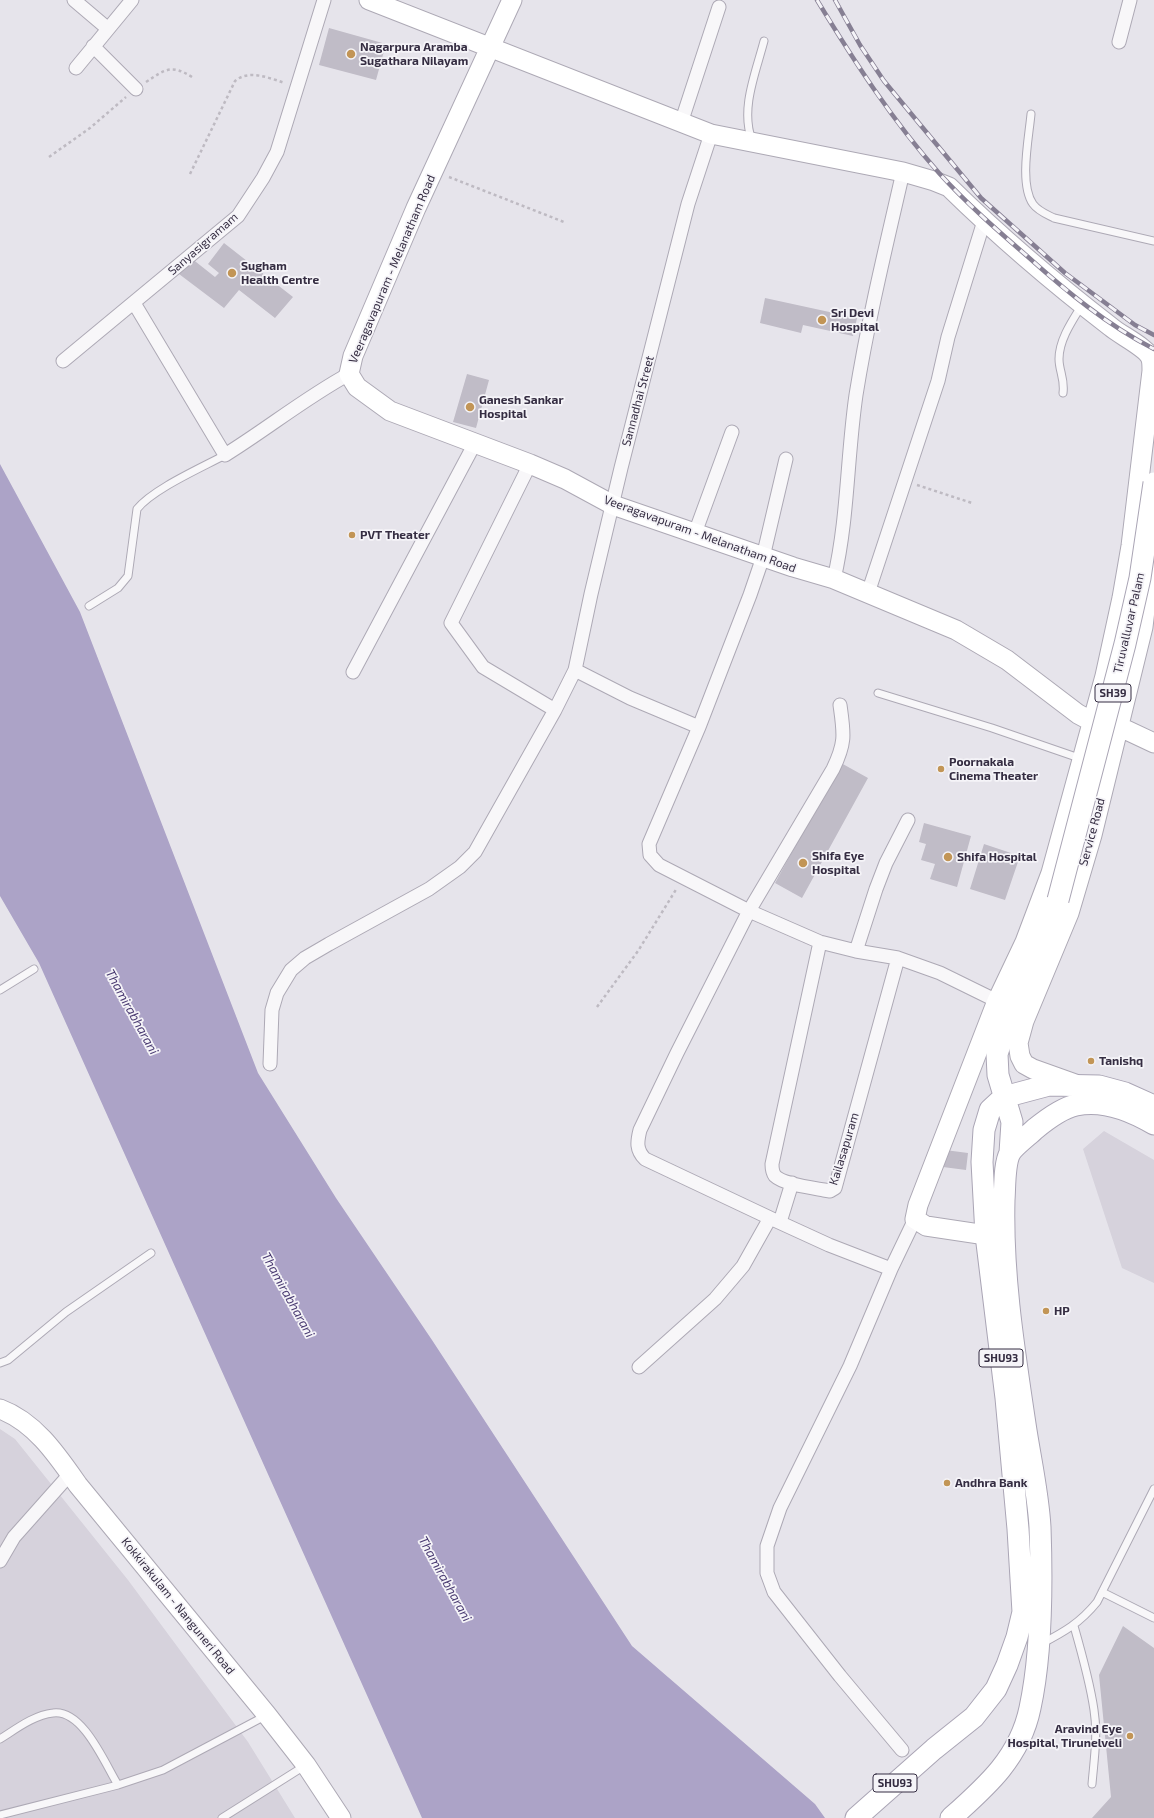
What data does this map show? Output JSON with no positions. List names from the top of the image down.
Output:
{
  "streets": {
    "main road": [
      "Veeragavapuram - Melanatham Road",
      "Tiruvalluvar Palam",
      "SH39",
      "Service Road",
      "SHU93",
      "Kokkirakulam - Nanguneri Road"
    ],
    "street": ["Sanyasigramam", "Sannadhai Street", "Kailasapuram"]
  },
  "crossings": [
    ["Veeragavapuram - Melanatham Road", "Sannadhai Street"],
    ["Tiruvalluvar Palam", "SHU93"],
    ["Service Road", "SHU93"]
  ],
  "water": ["Thamirabharani"],
  "places": [
    "Nagarpura Aramba Sugathara Nilayam",
    "Sugham Health Centre",
    "Sri Devi Hospital",
    "Ganesh Sankar Hospital",
    "PVT Theater",
    "Poornakala Cinema Theater",
    "Shifa Hospital",
    "Shifa Eye Hospital",
    "Tanishq",
    "HP",
    "Andhra Bank",
    "Aravind Eye Hospital, Tirunelveli"
  ]
}
